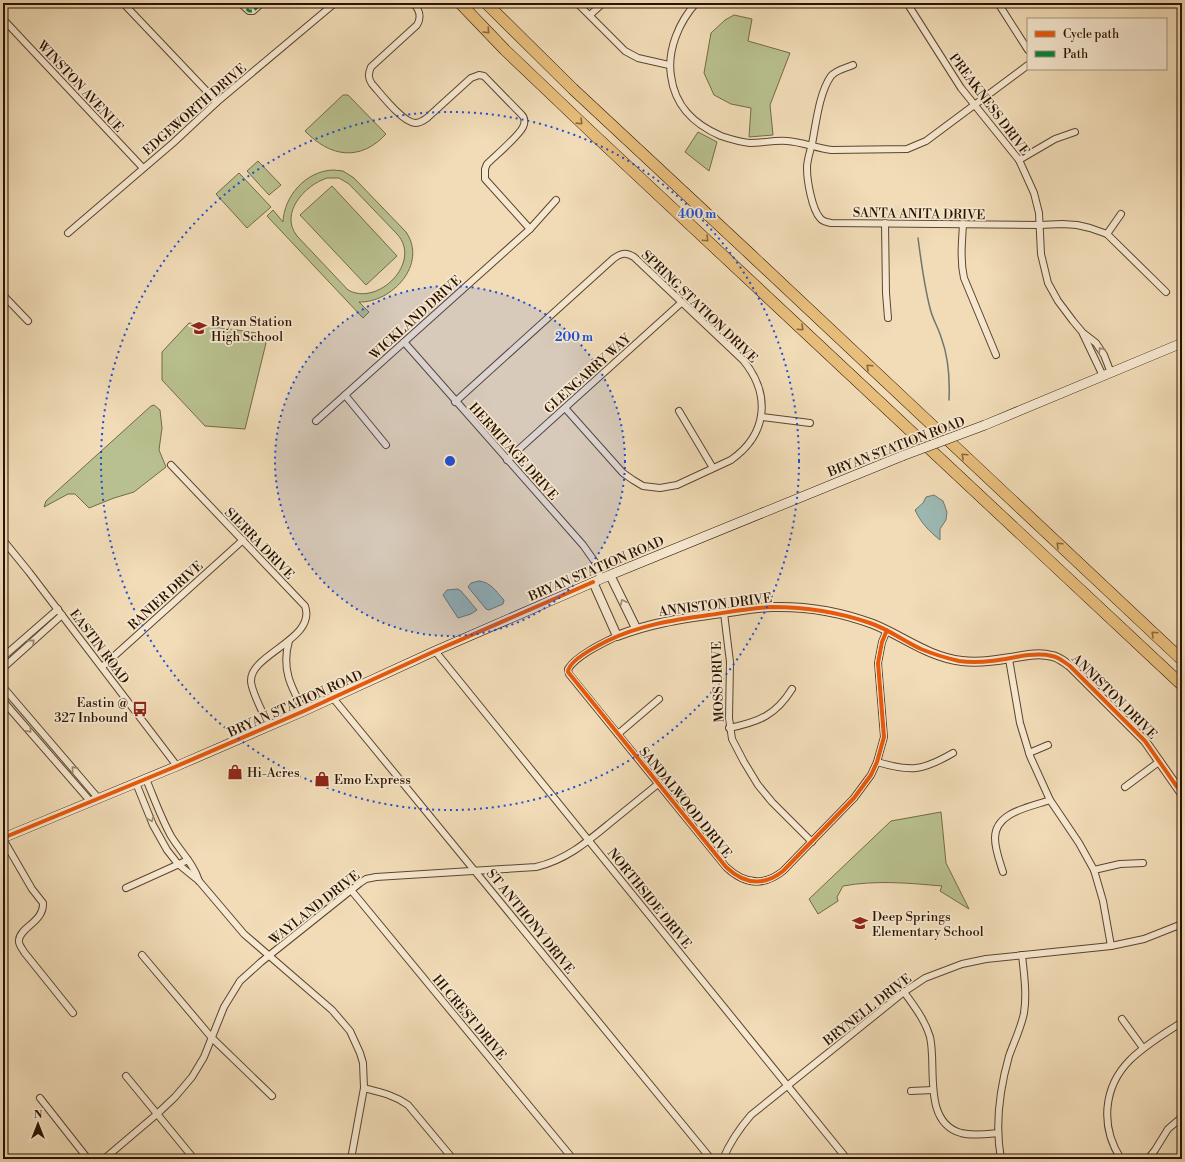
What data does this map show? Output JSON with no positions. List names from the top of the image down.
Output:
{
  "streets": {
    "main road": ["BRYAN STATION ROAD"],
    "street": [
      "WINSTON AVENUE",
      "PREAKNESS DRIVE",
      "EDGEWORTH DRIVE",
      "SANTA ANITA DRIVE",
      "SPRING STATION DRIVE",
      "WICKLAND DRIVE",
      "GLENGARRY WAY",
      "HERMITAGE DRIVE",
      "SIERRA DRIVE",
      "RANIER DRIVE",
      "ANNISTON DRIVE",
      "EASTIN ROAD",
      "MOSS DRIVE",
      "SANDALWOOD DRIVE",
      "NORTHSIDE DRIVE",
      "WAYLAND DRIVE",
      "ST ANTHONY DRIVE",
      "BRYNELL DRIVE",
      "HI CREST DRIVE"
    ]
  },
  "crossings": [
    ["WINSTON AVENUE", "EDGEWORTH DRIVE"],
    ["PREAKNESS DRIVE", "SANTA ANITA DRIVE"],
    ["PREAKNESS DRIVE", "BRYAN STATION ROAD"],
    ["SPRING STATION DRIVE", "GLENGARRY WAY"],
    ["SPRING STATION DRIVE", "HERMITAGE DRIVE"],
    ["WICKLAND DRIVE", "HERMITAGE DRIVE"],
    ["GLENGARRY WAY", "HERMITAGE DRIVE"],
    ["BRYAN STATION ROAD", "HERMITAGE DRIVE"],
    ["BRYAN STATION ROAD", "SIERRA DRIVE"],
    ["BRYAN STATION ROAD", "EASTIN ROAD"],
    ["BRYAN STATION ROAD", "NORTHSIDE DRIVE"],
    ["BRYAN STATION ROAD", "ST ANTHONY DRIVE"],
    ["SIERRA DRIVE", "RANIER DRIVE"],
    ["RANIER DRIVE", "EASTIN ROAD"],
    ["ANNISTON DRIVE", "MOSS DRIVE"],
    ["ANNISTON DRIVE", "SANDALWOOD DRIVE"],
    ["MOSS DRIVE", "SANDALWOOD DRIVE"],
    ["SANDALWOOD DRIVE", "WAYLAND DRIVE"],
    ["NORTHSIDE DRIVE", "WAYLAND DRIVE"],
    ["NORTHSIDE DRIVE", "BRYNELL DRIVE"],
    ["WAYLAND DRIVE", "ST ANTHONY DRIVE"],
    ["WAYLAND DRIVE", "HI CREST DRIVE"]
  ],
  "places": {
    "school or university": ["Bryan Station High School", "Deep Springs Elementary School"],
    "bus stop": ["Eastin @ 327 Inbound"],
    "shop": ["Hi-Acres", "Emo Express"]
  },
  "legend": ["Cycle path", "Path"],
  "north": "top",
  "rings": ["400 m", "200 m"]
}
